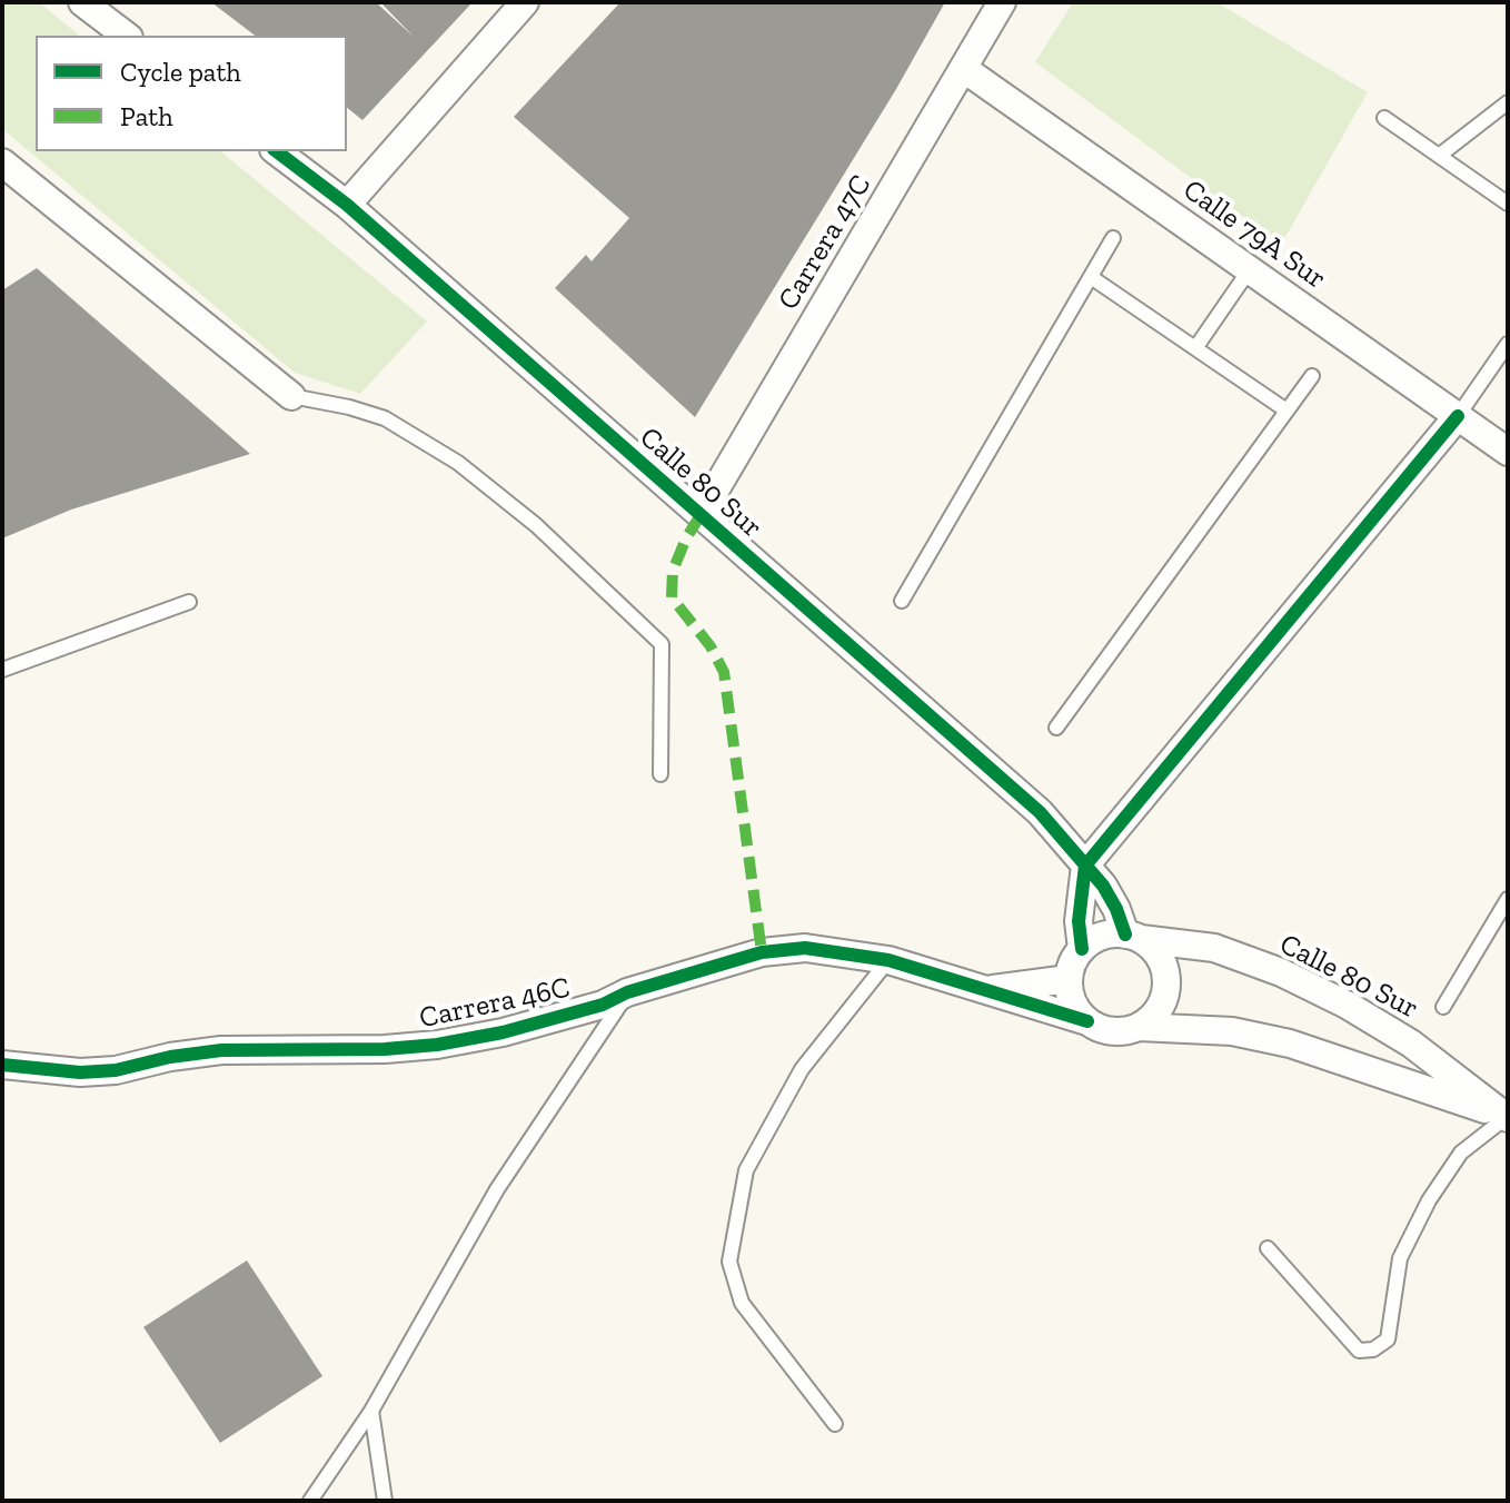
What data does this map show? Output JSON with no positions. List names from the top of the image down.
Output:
{
  "streets": {
    "street": [
      "Calle 79A Sur",
      "Carrera 47C",
      "Calle 80 Sur",
      "Carrera 46C"
    ]
  },
  "crossings": [
    ["Calle 79A Sur", "Carrera 47C"],
    ["Carrera 47C", "Calle 80 Sur"],
    ["Calle 80 Sur", "Carrera 46C"]
  ],
  "legend": ["Cycle path", "Path"]
}
